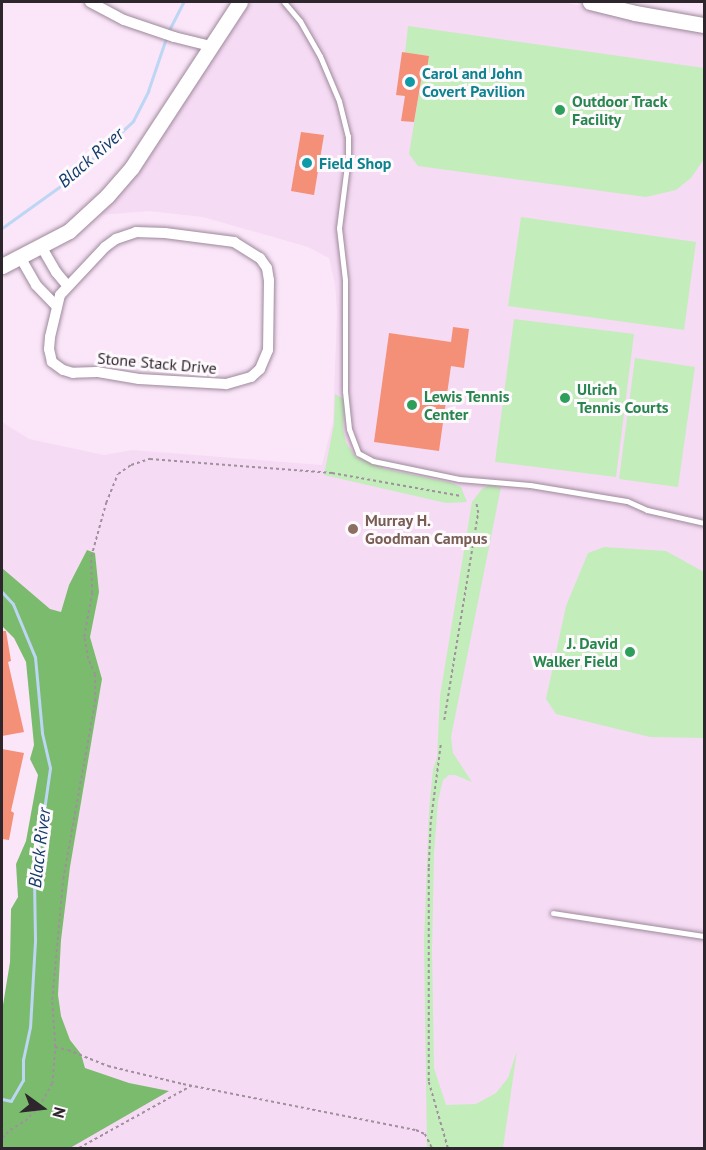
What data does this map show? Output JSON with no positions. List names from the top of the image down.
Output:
{
  "streets": {
    "street": ["Stone Stack Drive"]
  },
  "water": ["Black River"],
  "places": [
    "Carol and John Covert Pavilion",
    "Outdoor Track Facility",
    "Field Shop",
    "Ulrich Tennis Courts",
    "Lewis Tennis Center",
    "Murray H. Goodman Campus",
    "J. David Walker Field"
  ],
  "north": "right"
}
